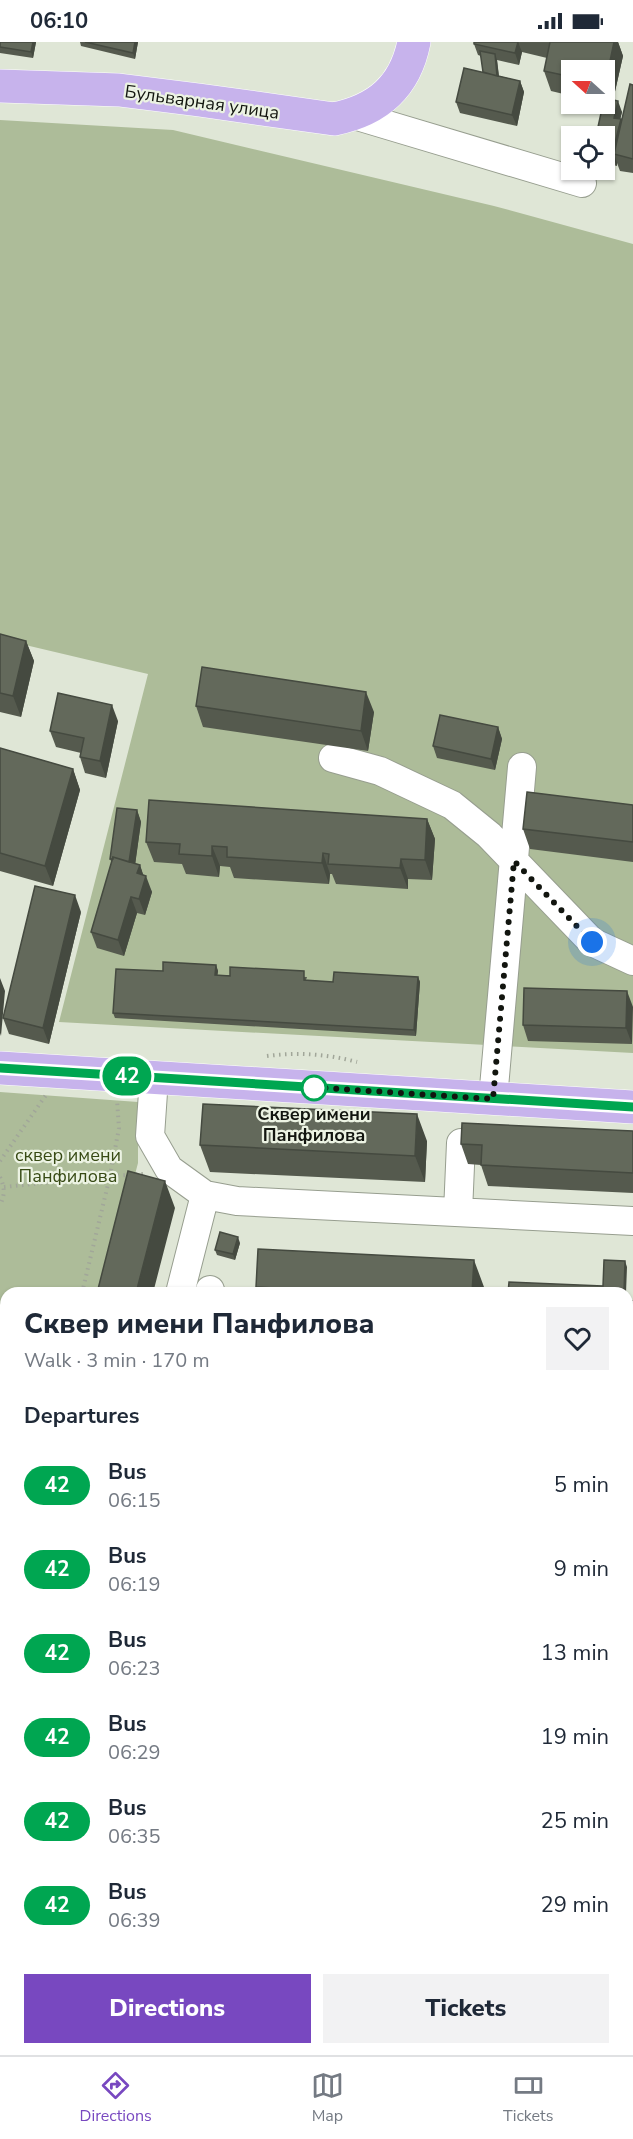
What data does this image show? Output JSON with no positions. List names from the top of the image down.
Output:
{
  "streets": {
    "main road": ["Бульварная улица"]
  },
  "parks": ["сквер имени Панфилова"],
  "places": ["Сквер имени Панфилова"],
  "lines": ["bus line 42"],
  "north": "left",
  "page": {
    "status": "06:10",
    "on_map": "42",
    "heading": [
      ["Сквер имени Панфилова", "Walk · 3 min · 170 m"],
      "Departures"
    ],
    "list": [
      {
        "mark": "42",
        "name": "Bus",
        "note": "06:15",
        "value": "5 min"
      },
      {
        "mark": "42",
        "name": "Bus",
        "note": "06:19",
        "value": "9 min"
      },
      {
        "mark": "42",
        "name": "Bus",
        "note": "06:23",
        "value": "13 min"
      },
      {
        "mark": "42",
        "name": "Bus",
        "note": "06:29",
        "value": "19 min"
      },
      {
        "mark": "42",
        "name": "Bus",
        "note": "06:35",
        "value": "25 min"
      },
      {
        "mark": "42",
        "name": "Bus",
        "note": "06:39",
        "value": "29 min"
      }
    ],
    "buttons": ["Directions", "Tickets"],
    "tabs": ["Directions", "Map", "Tickets"]
  }
}
